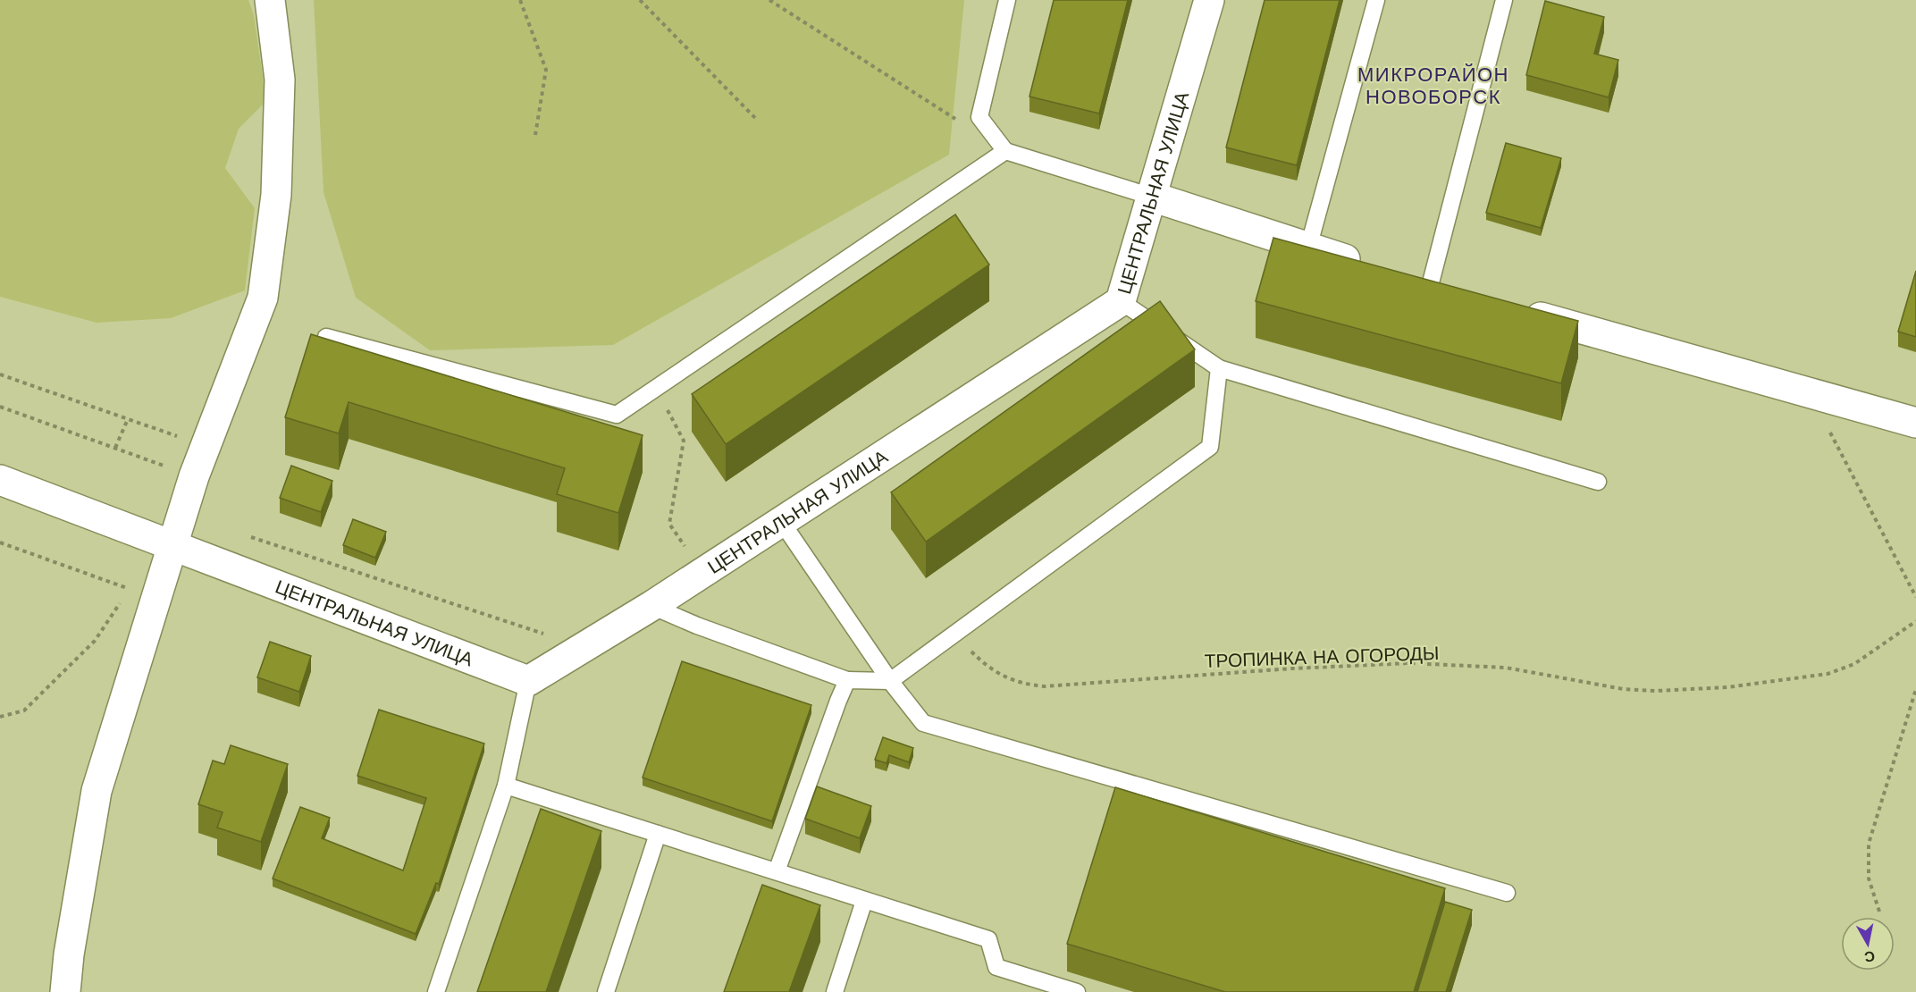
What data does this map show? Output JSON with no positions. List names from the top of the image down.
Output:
{
  "streets": {
    "street": ["ЦЕНТРАЛЬНАЯ УЛИЦА"],
    "path": ["ТРОПИНКА НА ОГОРОДЫ"]
  },
  "districts": ["МИКРОРАЙОН НОВОБОРСК"],
  "north": "bottom"
}
